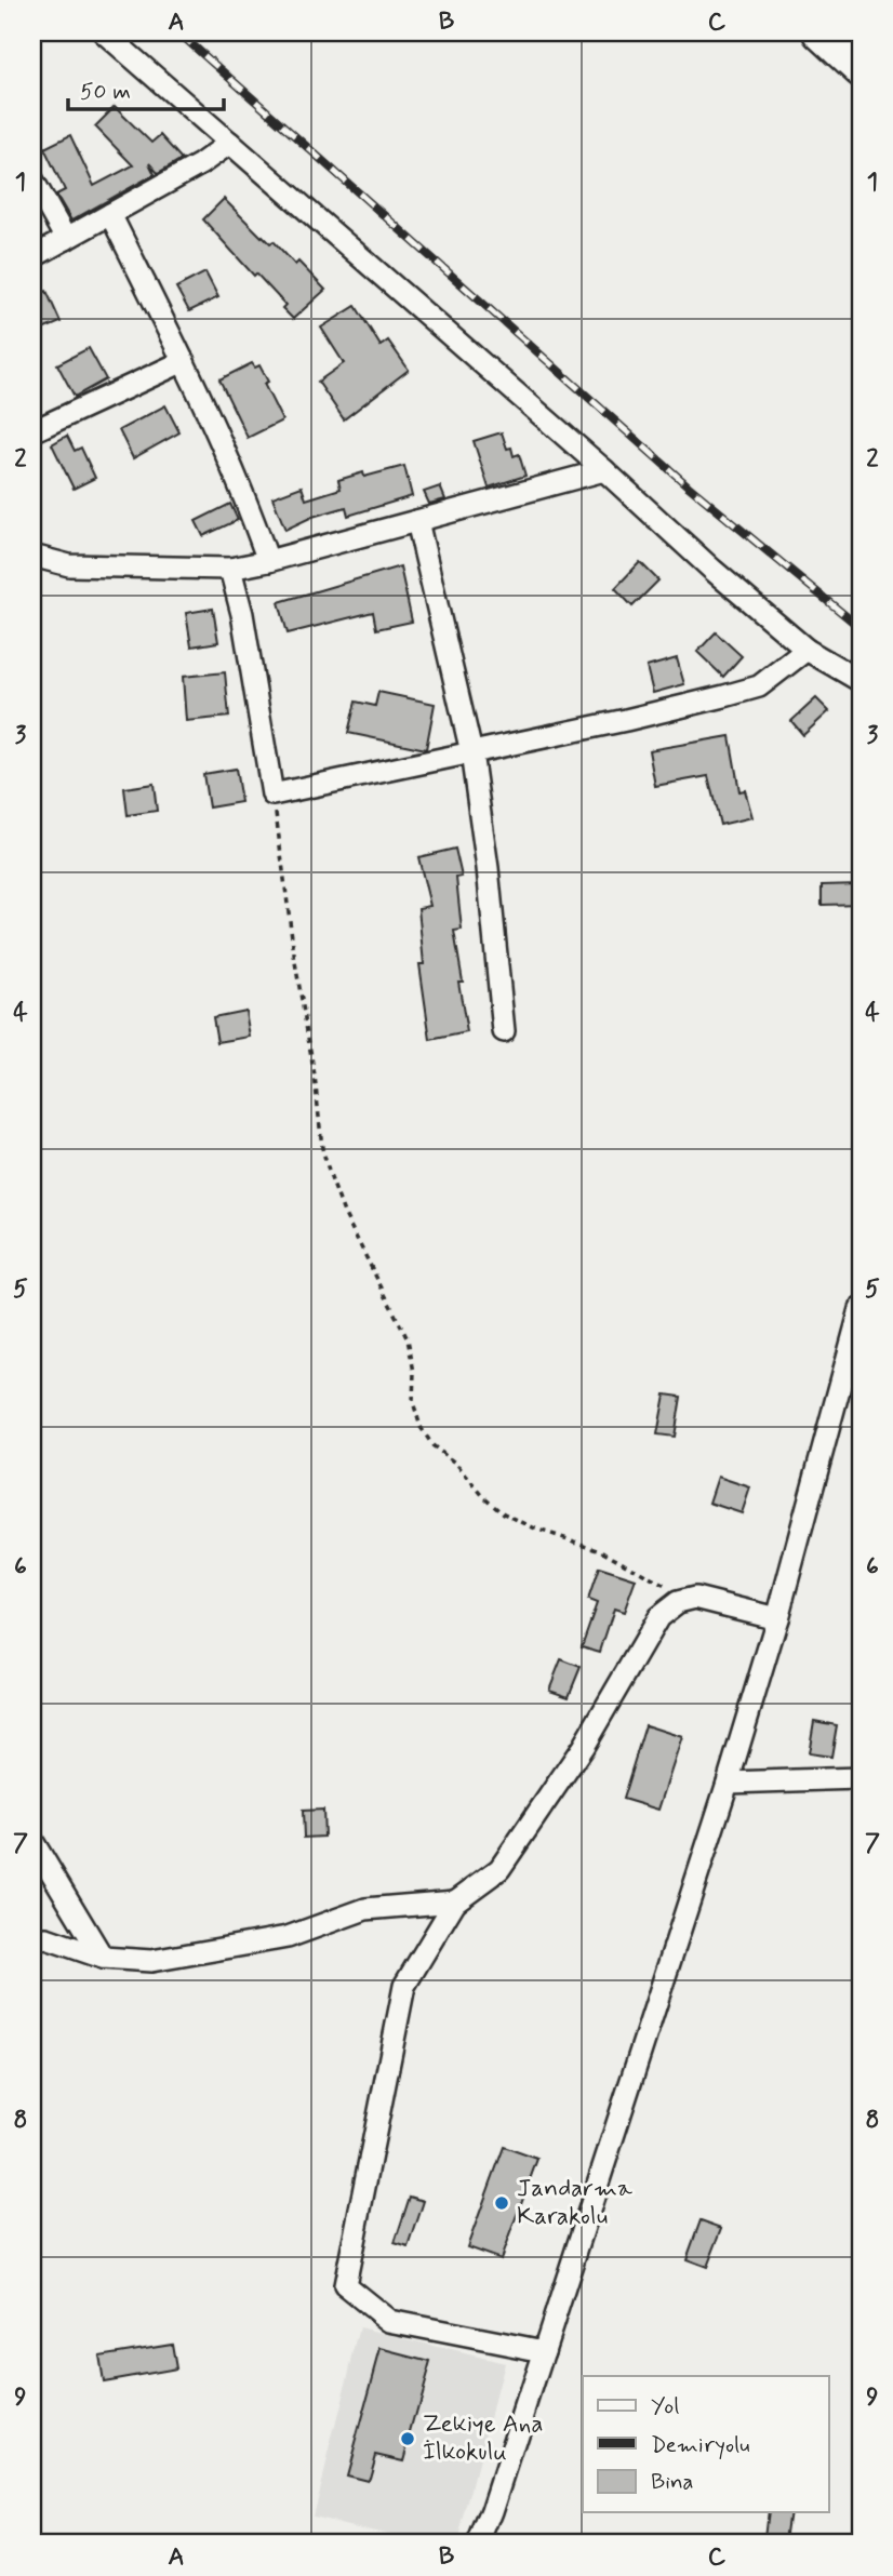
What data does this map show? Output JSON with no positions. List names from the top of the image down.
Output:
{
  "places": ["Jandarma Karakolu", "Zekiye Ana İlkokulu"],
  "legend": ["Yol", "Demiryolu", "Bina"],
  "scale_bar": "50 m",
  "grid": {
    "columns": ["A", "B", "C"],
    "rows": [
      "1",
      "2",
      "3",
      "4",
      "5",
      "6",
      "7",
      "8",
      "9"
    ]
  }
}
